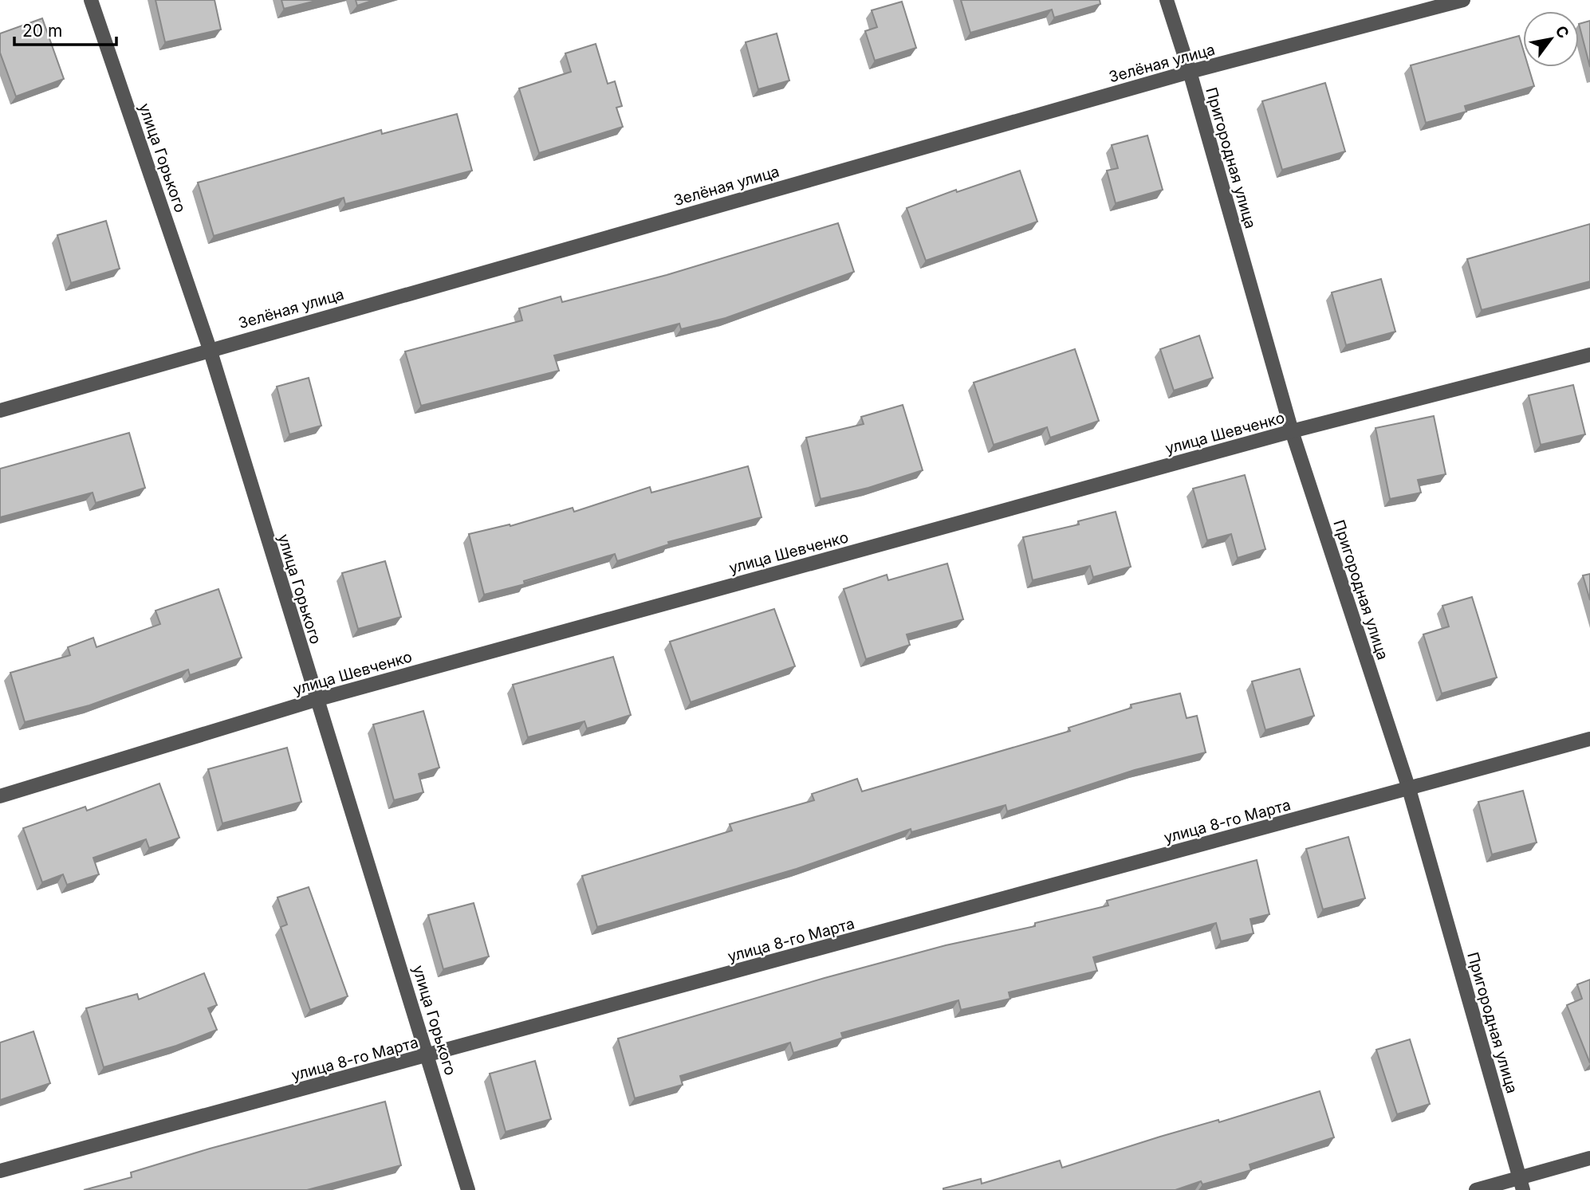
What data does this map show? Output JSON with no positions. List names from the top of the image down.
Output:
{
  "streets": {
    "street": [
      "Зелёная улица",
      "улица Горького",
      "Пригородная улица",
      "улица Шевченко",
      "улица 8-го Марта"
    ]
  },
  "crossings": [
    ["Зелёная улица", "улица Горького"],
    ["Зелёная улица", "Пригородная улица"],
    ["улица Горького", "улица Шевченко"],
    ["улица Горького", "улица 8-го Марта"],
    ["Пригородная улица", "улица Шевченко"],
    ["Пригородная улица", "улица 8-го Марта"]
  ],
  "scale_bar": "20 m",
  "north": "top right"
}
